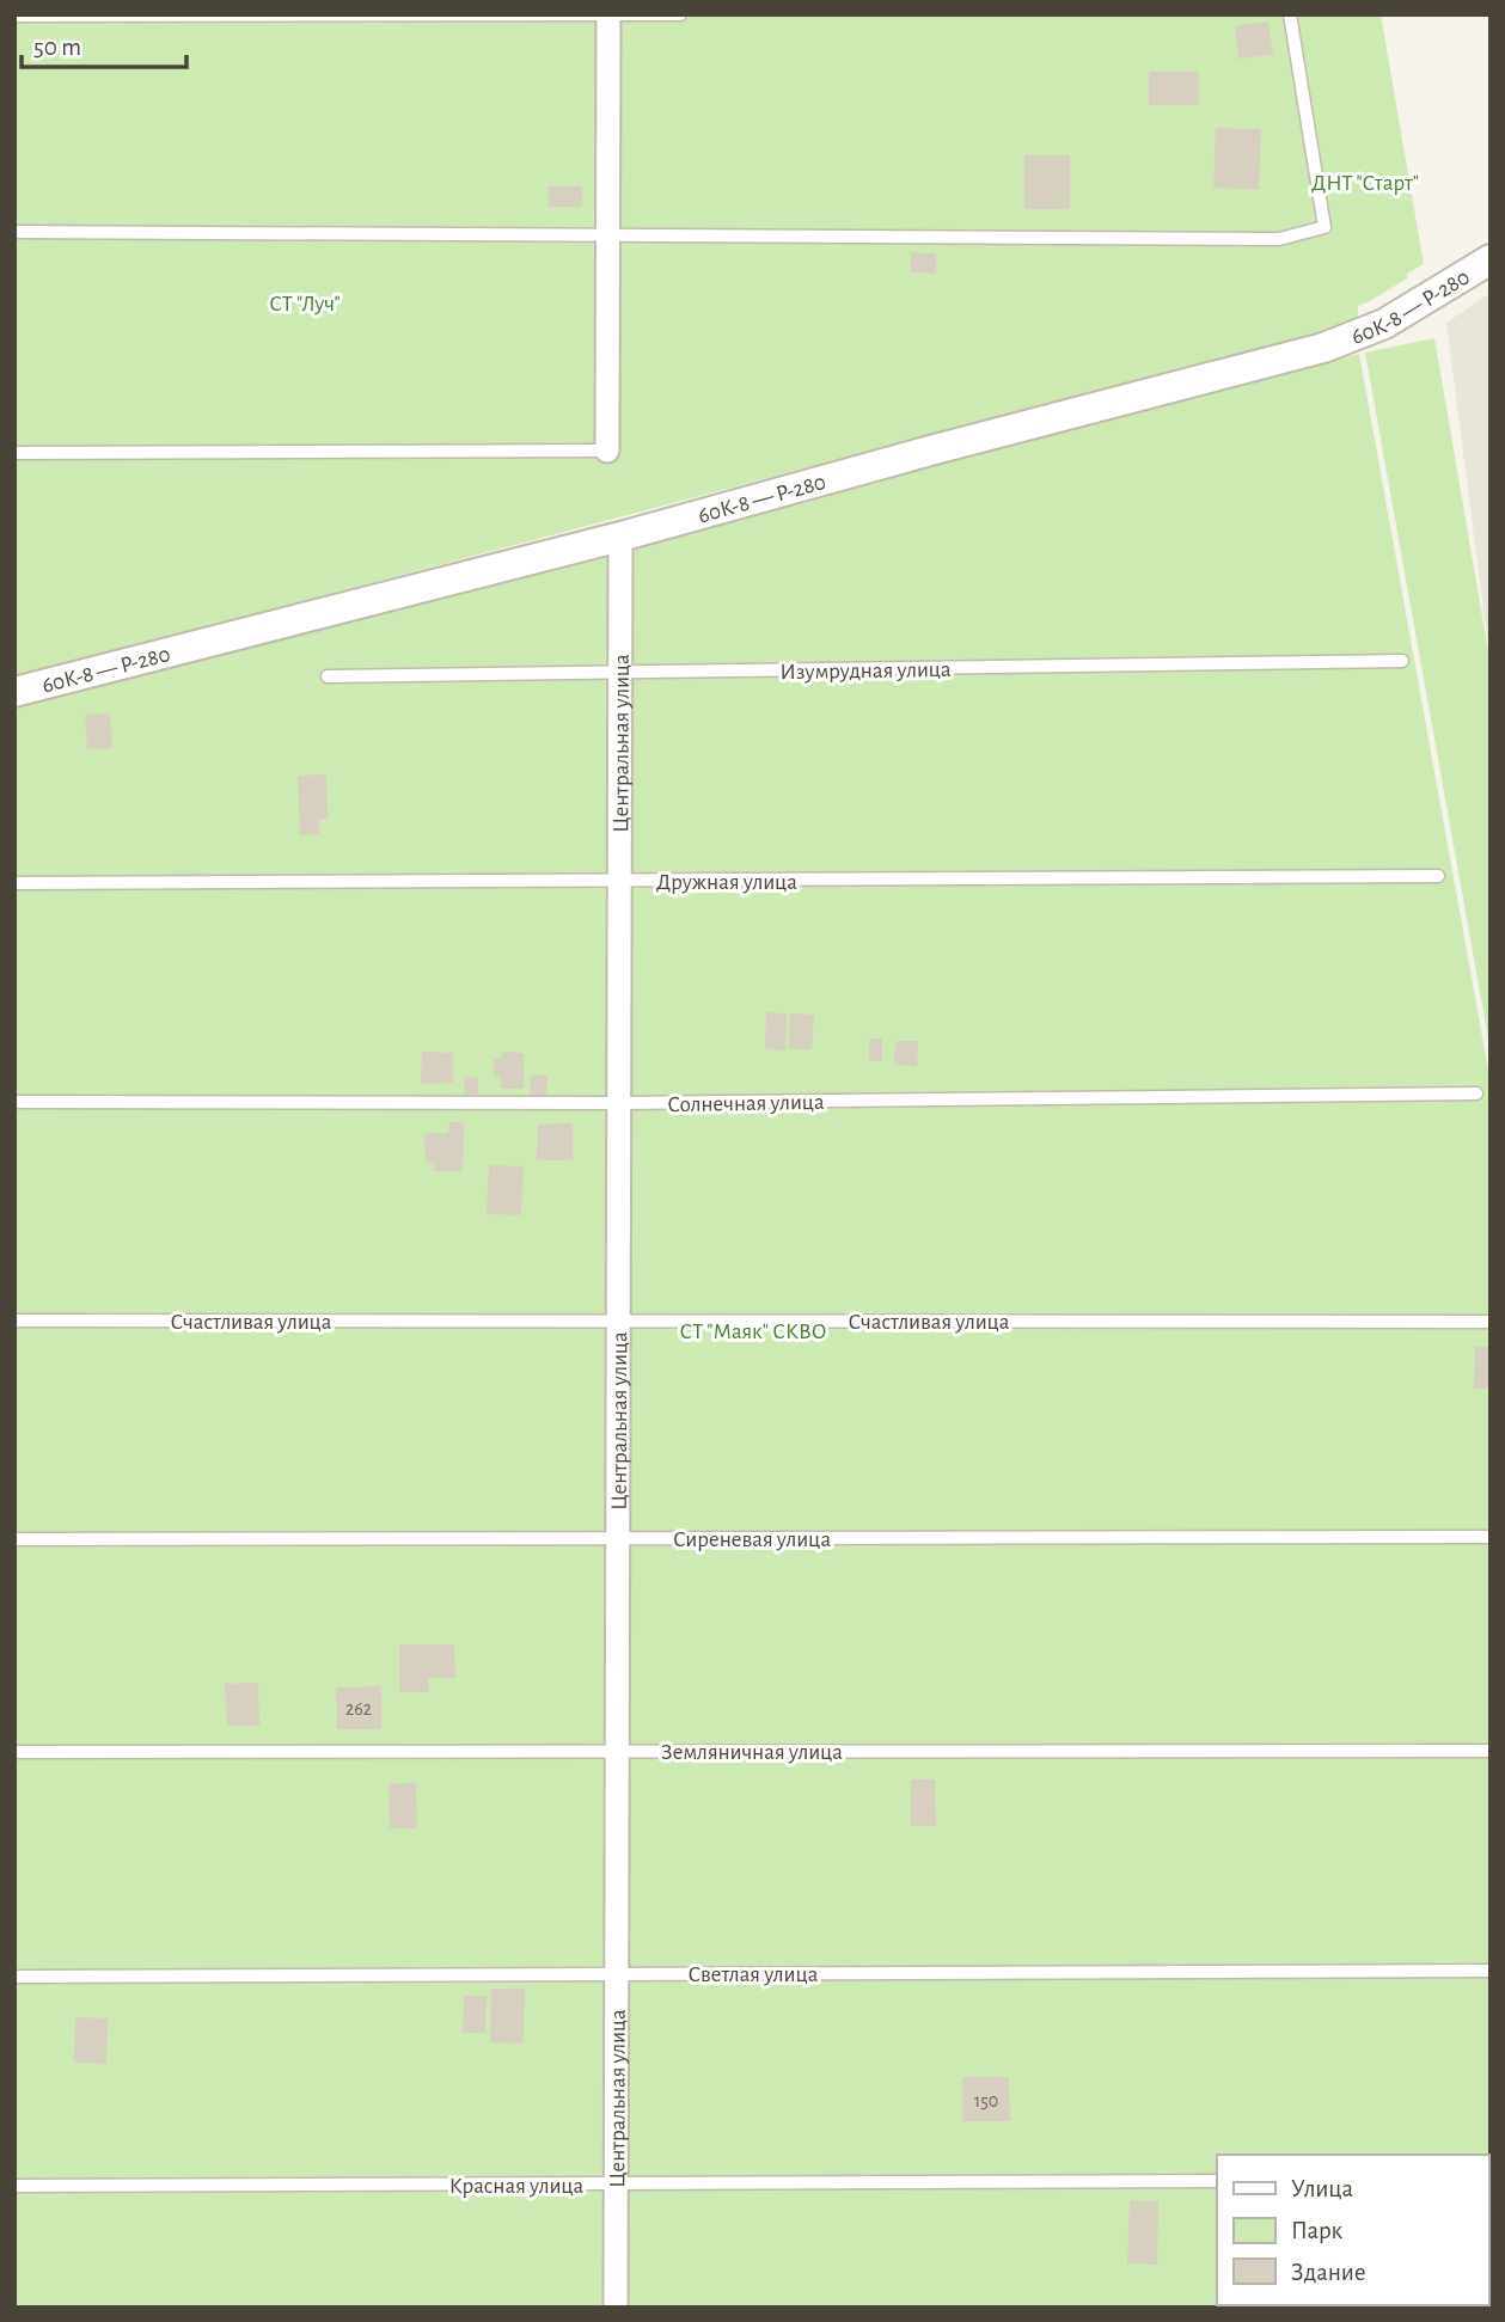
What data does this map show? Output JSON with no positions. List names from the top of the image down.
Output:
{
  "streets": {
    "street": ["60К-8 — Р-280", "Центральная улица"],
    "lane": [
      "Изумрудная улица",
      "Дружная улица",
      "Солнечная улица",
      "Счастливая улица",
      "Сиреневая улица",
      "Земляничная улица",
      "Светлая улица",
      "Красная улица"
    ]
  },
  "crossings": [
    ["60К-8 — Р-280", "Центральная улица"],
    ["Изумрудная улица", "Центральная улица"],
    ["Центральная улица", "Дружная улица"],
    ["Центральная улица", "Солнечная улица"],
    ["Центральная улица", "Счастливая улица"],
    ["Центральная улица", "Сиреневая улица"],
    ["Центральная улица", "Земляничная улица"],
    ["Центральная улица", "Светлая улица"],
    ["Центральная улица", "Красная улица"]
  ],
  "parks": ["ДНТ \"Старт\"", "СТ \"Луч\"", "СТ \"Маяк\" СКВО"],
  "house_numbers": ["262", "150"],
  "legend": ["Улица", "Парк", "Здание"],
  "scale_bar": "50 m"
}
